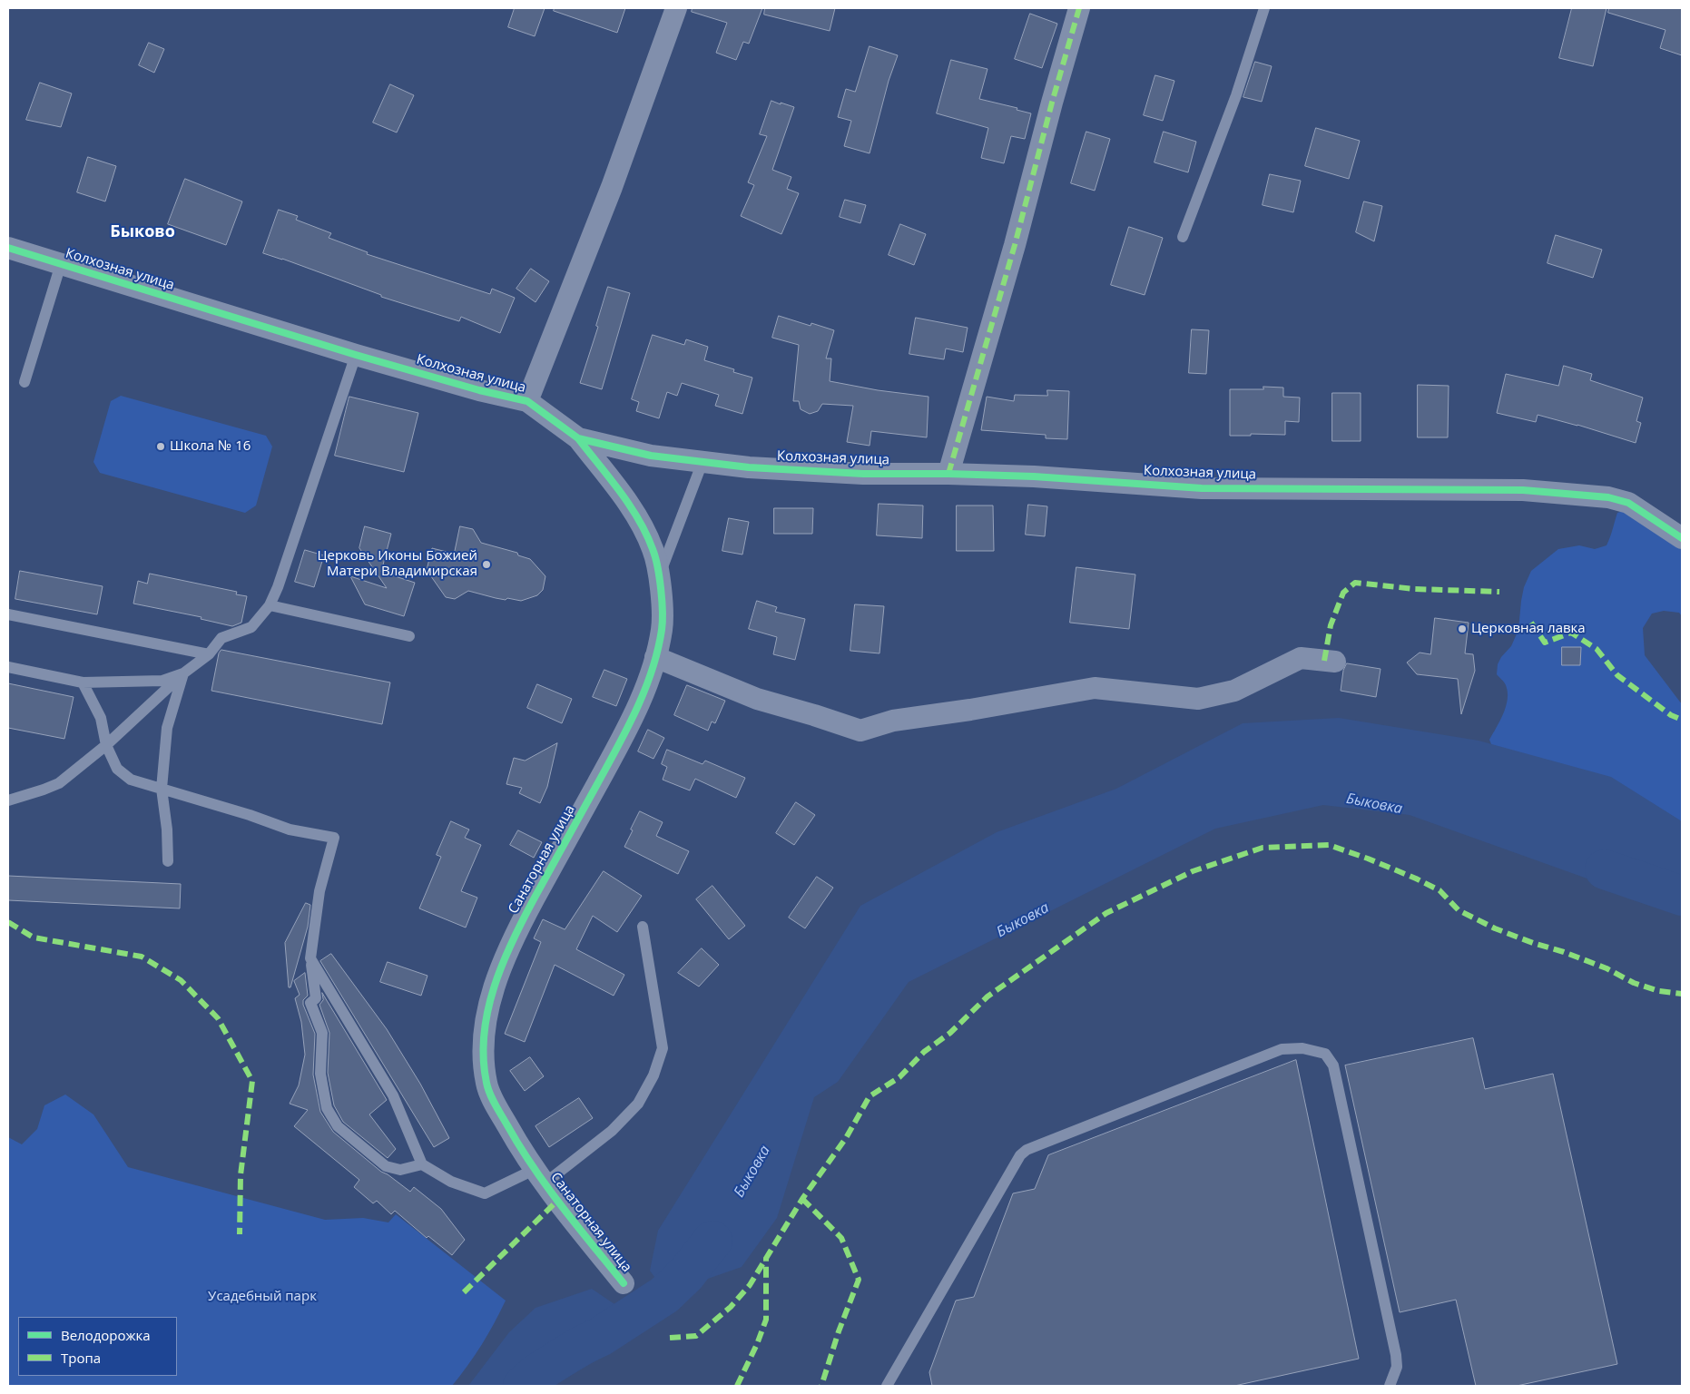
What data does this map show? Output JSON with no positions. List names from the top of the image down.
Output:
{
  "streets": {
    "street": ["Колхозная улица", "Санаторная улица"]
  },
  "crossings": [
    ["Колхозная улица", "Санаторная улица"]
  ],
  "districts": ["Быково"],
  "water": ["Быковка"],
  "parks": ["Усадебный парк"],
  "places": ["Школа № 16", "Церковь Иконы Божией Матери Владимирская", "Церковная лавка"],
  "legend": ["Велодорожка", "Тропа"]
}
